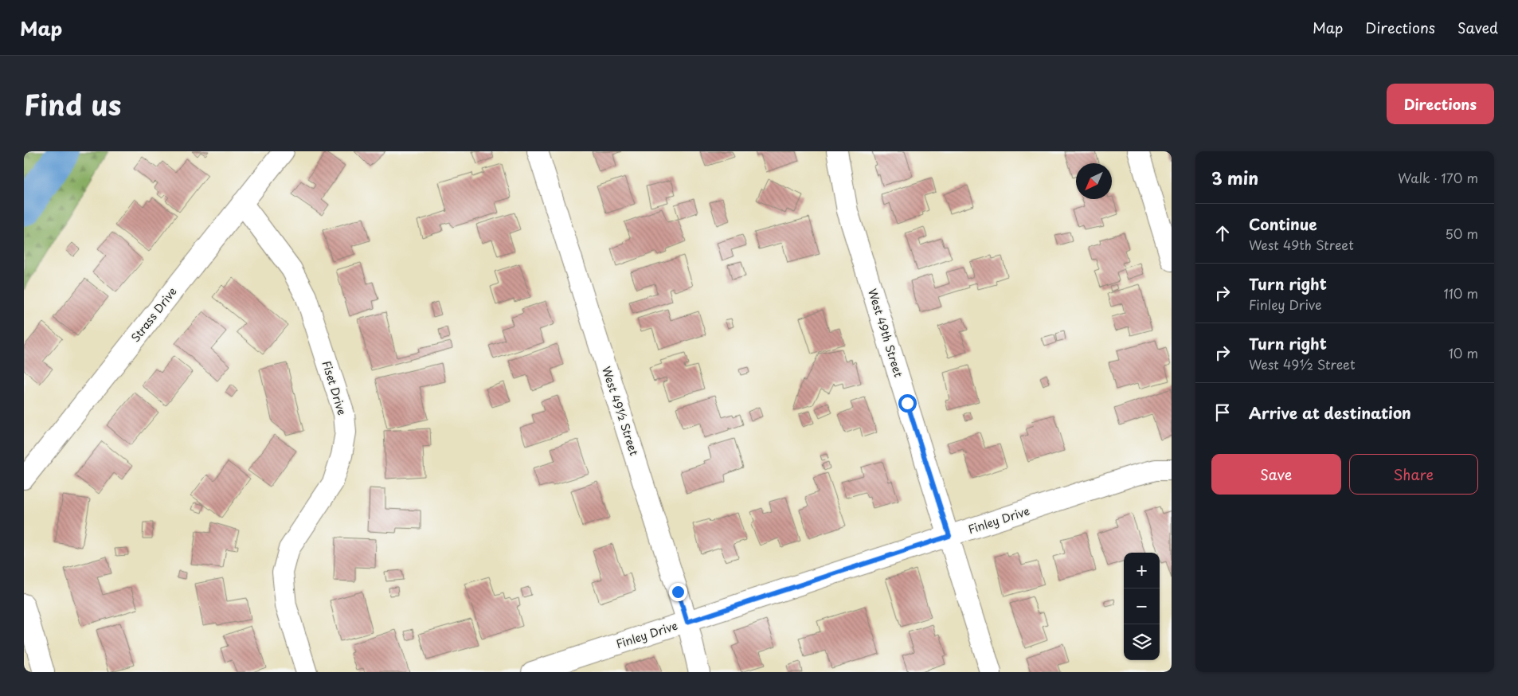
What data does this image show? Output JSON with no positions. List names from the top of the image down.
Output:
{
  "streets": {
    "street": [
      "Strass Drive",
      "West 49th Street",
      "Fiset Drive",
      "West 49½ Street",
      "Finley Drive"
    ]
  },
  "crossings": [
    ["Strass Drive", "Fiset Drive"],
    ["West 49th Street", "Finley Drive"],
    ["West 49½ Street", "Finley Drive"]
  ],
  "north": "bottom left",
  "page": {
    "header": "Map",
    "nav": ["Map", "Directions", "Saved"],
    "title": "Find us",
    "buttons": [
      "Directions",
      ["Save", "Share"]
    ],
    "heading": ["3 min", "Walk · 170 m"],
    "list": [
      ["Continue", "West 49th Street", "50 m"],
      ["Turn right", "Finley Drive", "110 m"],
      ["Turn right", "West 49½ Street", "10 m"],
      "Arrive at destination"
    ],
    "map_buttons": ["+", "−"]
  }
}
